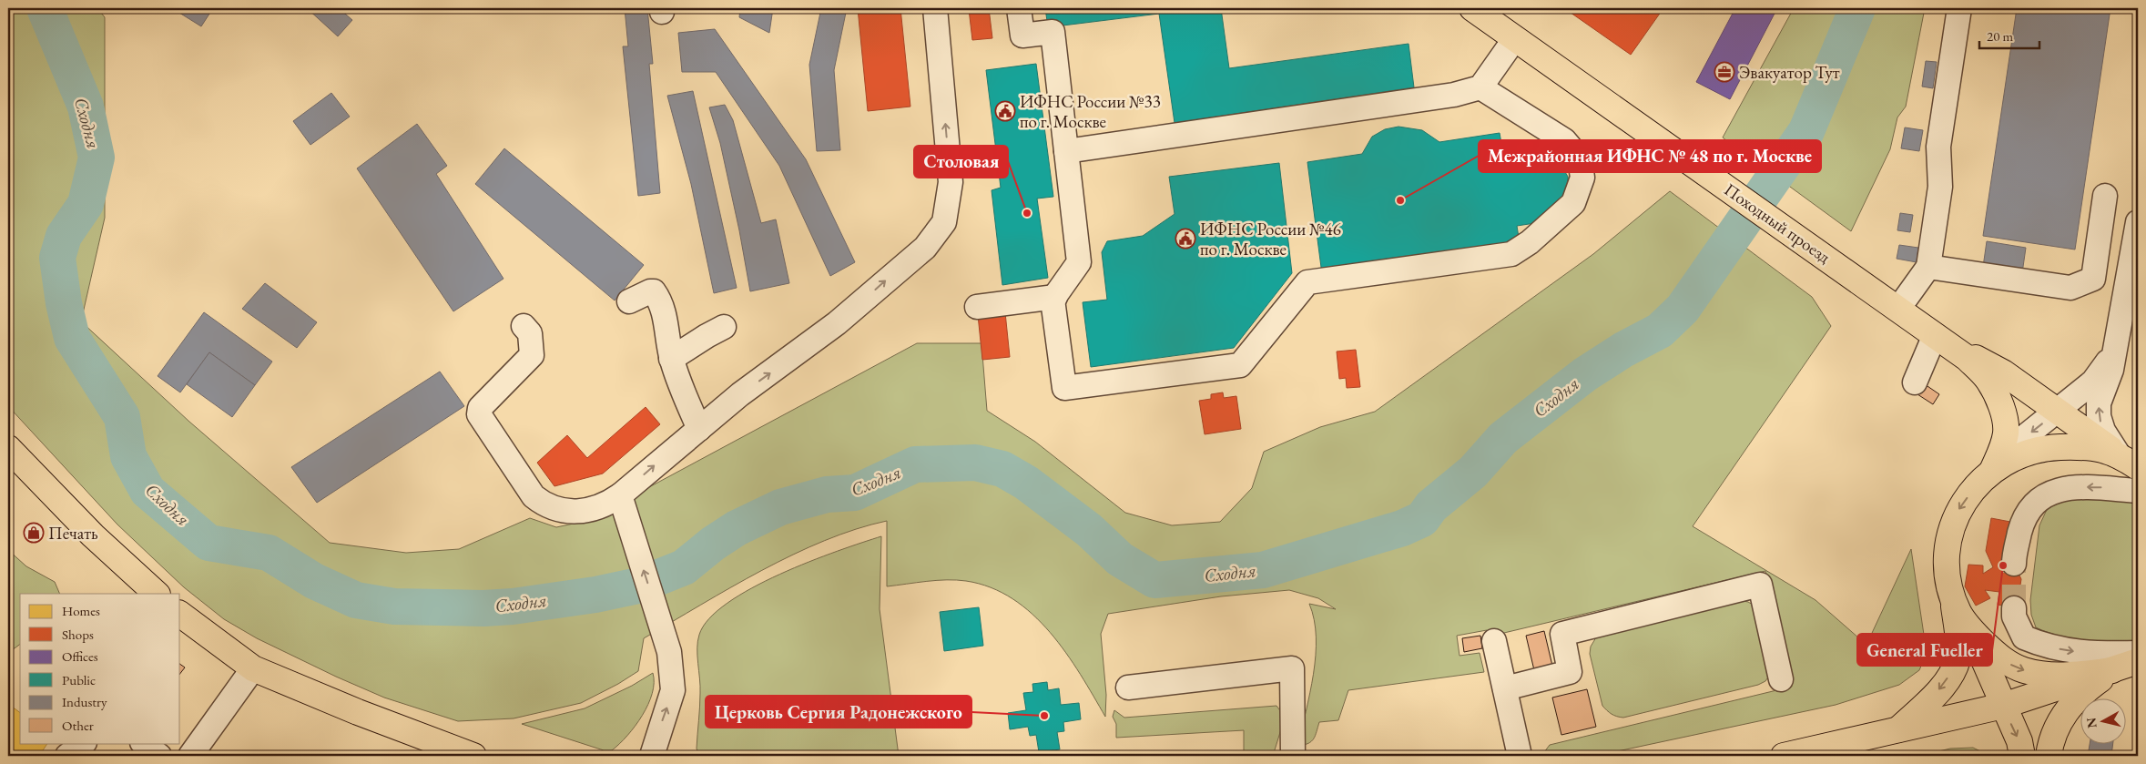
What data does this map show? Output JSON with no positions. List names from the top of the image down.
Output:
{
  "streets": {
    "main road": ["Походный проезд"]
  },
  "water": ["Сходня"],
  "places": {
    "office": ["Эвакуатор Тут"],
    "public building": ["ИФНС России №33 по г. Москве", "ИФНС России №46 по г. Москве"],
    "other": [
      "Межрайонная ИФНС № 48 по г. Москве",
      "Столовая",
      "General Fueller",
      "Церковь Сергия Радонежского"
    ],
    "shop": ["Печать"]
  },
  "legend": [
    "Homes",
    "Shops",
    "Offices",
    "Public",
    "Industry",
    "Other"
  ],
  "scale_bar": "20 m",
  "north": "left"
}
